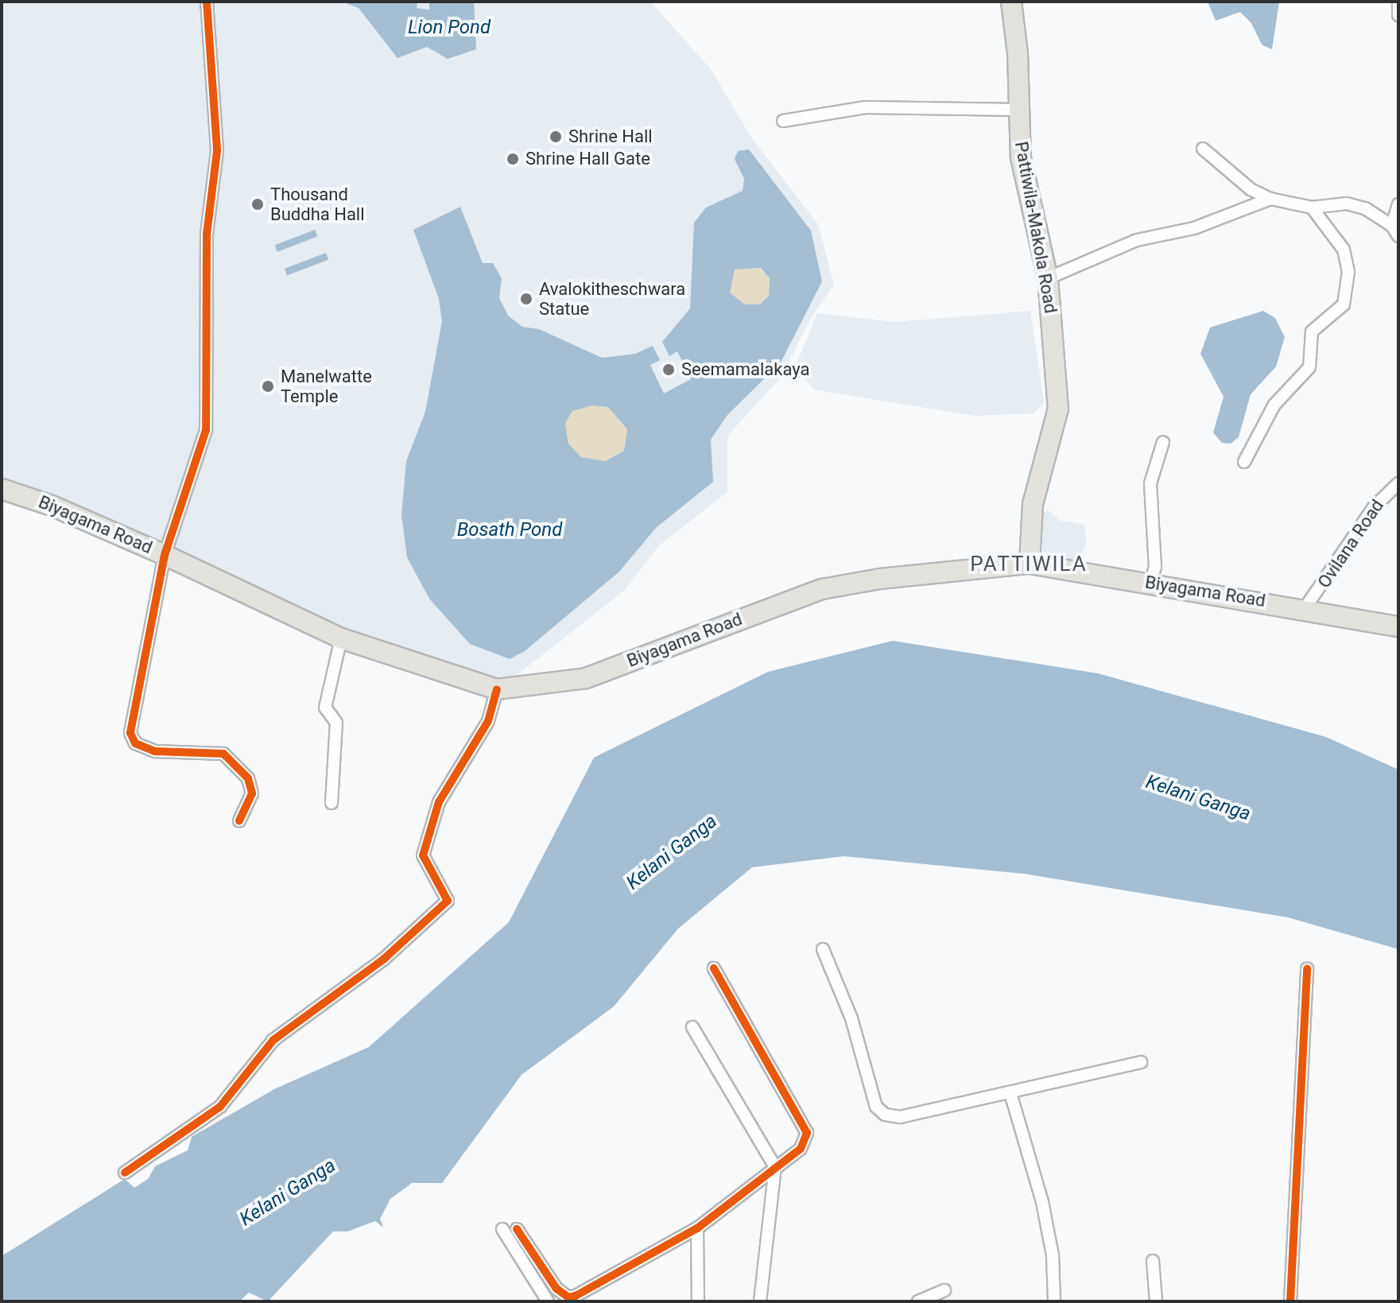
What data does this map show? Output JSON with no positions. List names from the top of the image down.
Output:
{
  "streets": {
    "main road": ["Pattiwila-Makola Road", "Biyagama Road"],
    "street": ["Ovilana Road"]
  },
  "crossings": [
    ["Pattiwila-Makola Road", "Biyagama Road"],
    ["Biyagama Road", "Ovilana Road"]
  ],
  "districts": ["PATTIWILA"],
  "water": ["Lion Pond", "Bosath Pond", "Kelani Ganga"],
  "places": [
    "Shrine Hall",
    "Shrine Hall Gate",
    "Thousand Buddha Hall",
    "Avalokitheschwara Statue",
    "Seemamalakaya",
    "Manelwatte Temple"
  ]
}
